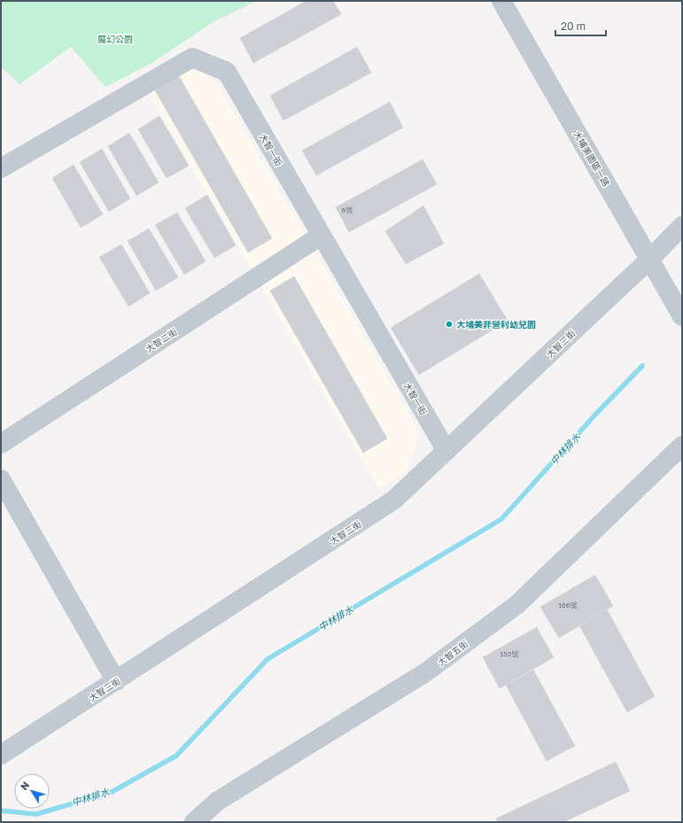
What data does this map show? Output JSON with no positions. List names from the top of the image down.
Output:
{
  "streets": {
    "street": [
      "大智一街",
      "大埔美園區一路",
      "大智二街",
      "大智三街",
      "大智五街"
    ]
  },
  "crossings": [
    ["大智一街", "大智二街"],
    ["大智一街", "大智三街"],
    ["大埔美園區一路", "大智三街"]
  ],
  "water": ["中林排水"],
  "parks": ["魔幻公園"],
  "places": ["大埔美非營利幼兒園"],
  "house_numbers": ["6號", "166號", "152號"],
  "scale_bar": "20 m",
  "north": "top left"
}
